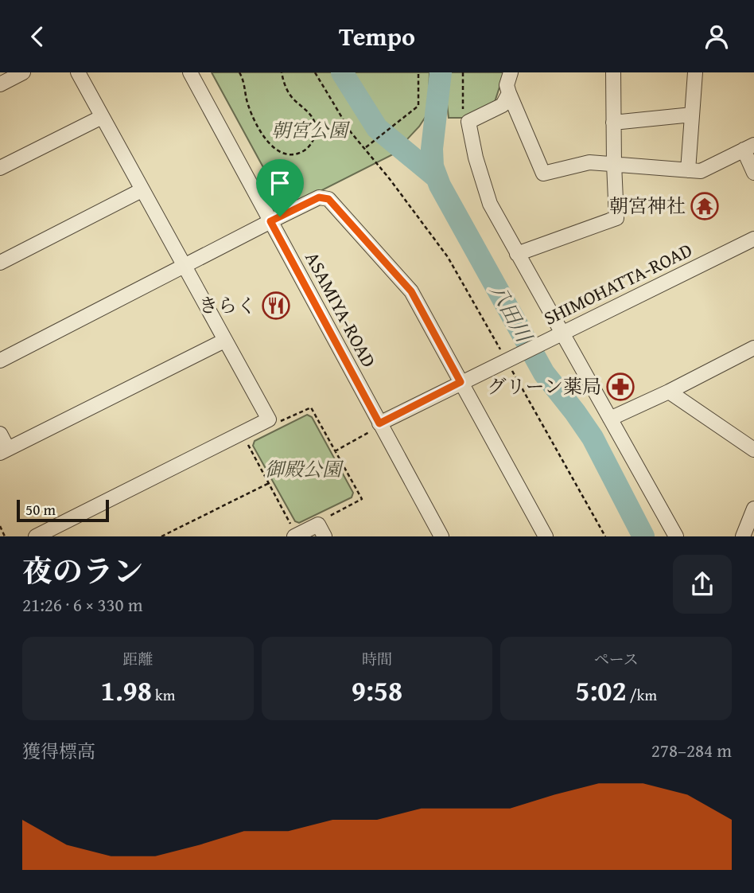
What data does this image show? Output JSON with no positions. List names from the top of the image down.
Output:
{
  "streets": {
    "street": ["SHIMOHATTA-ROAD", "ASAMIYA-ROAD"]
  },
  "crossings": [
    ["SHIMOHATTA-ROAD", "ASAMIYA-ROAD"]
  ],
  "water": ["八田川"],
  "parks": ["朝宮公園", "御殿公園"],
  "places": {
    "temple": ["朝宮神社"],
    "restaurant": ["きらく"],
    "pharmacy": ["グリーン薬局"]
  },
  "scale_bar": "50 m",
  "page": {
    "header": "Tempo",
    "scale": "50 m",
    "heading": ["夜のラン", "21:26 · 6 × 330 m"],
    "stats": [
      ["距離", "1.98 km"],
      ["時間", "9:58"],
      ["ペース", "5:02 /km"]
    ],
    "chart": ["獲得標高", "278–284 m"]
  }
}
